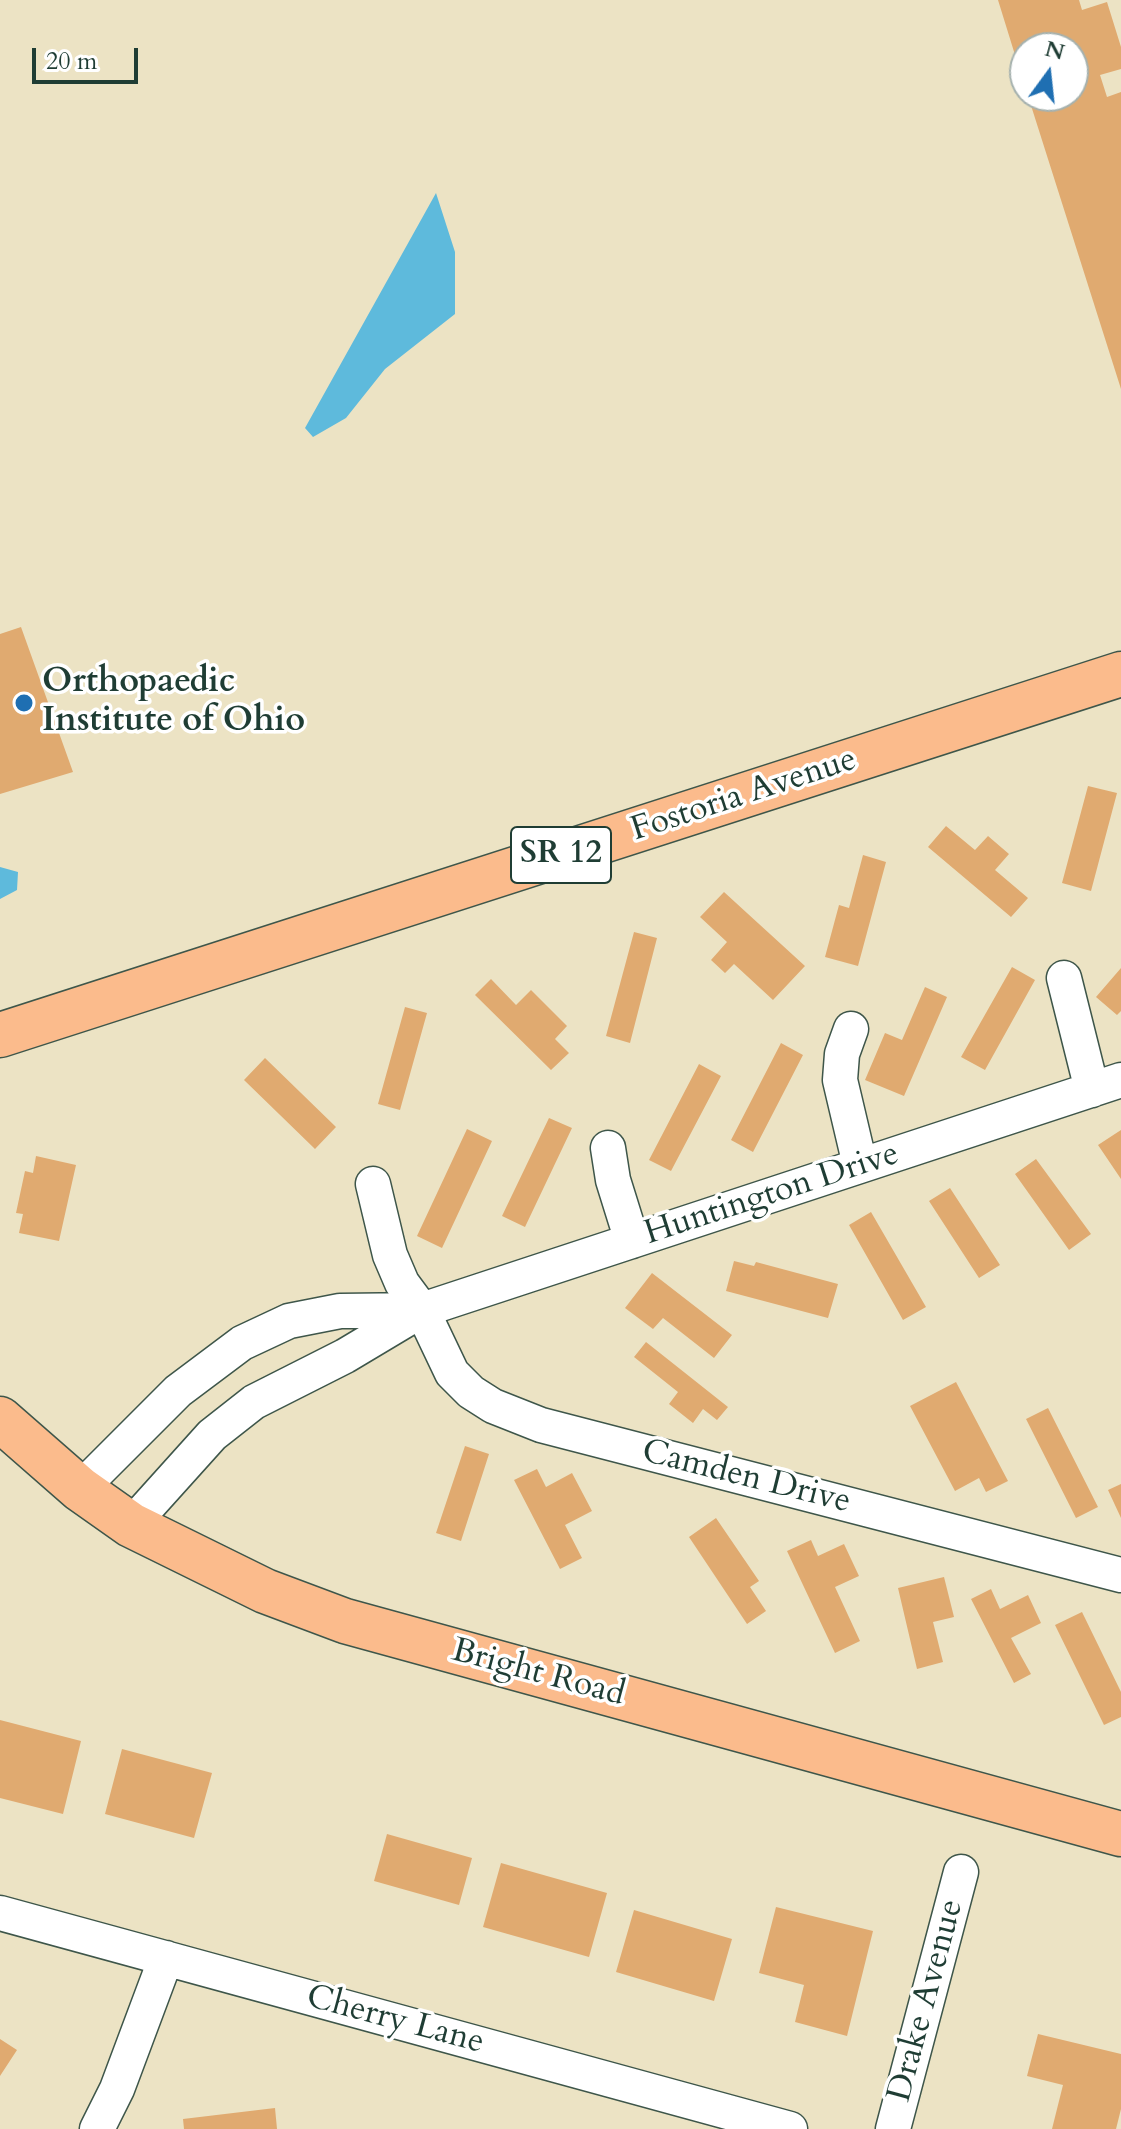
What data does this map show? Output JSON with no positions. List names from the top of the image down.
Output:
{
  "streets": {
    "main road": ["Fostoria Avenue", "SR 12", "Bright Road"],
    "street": [
      "Huntington Drive",
      "Camden Drive",
      "Drake Avenue",
      "Cherry Lane"
    ]
  },
  "crossings": [
    ["Huntington Drive", "Camden Drive"],
    ["Huntington Drive", "Bright Road"]
  ],
  "places": ["Orthopaedic Institute of Ohio"],
  "scale_bar": "20 m",
  "north": "top"
}
